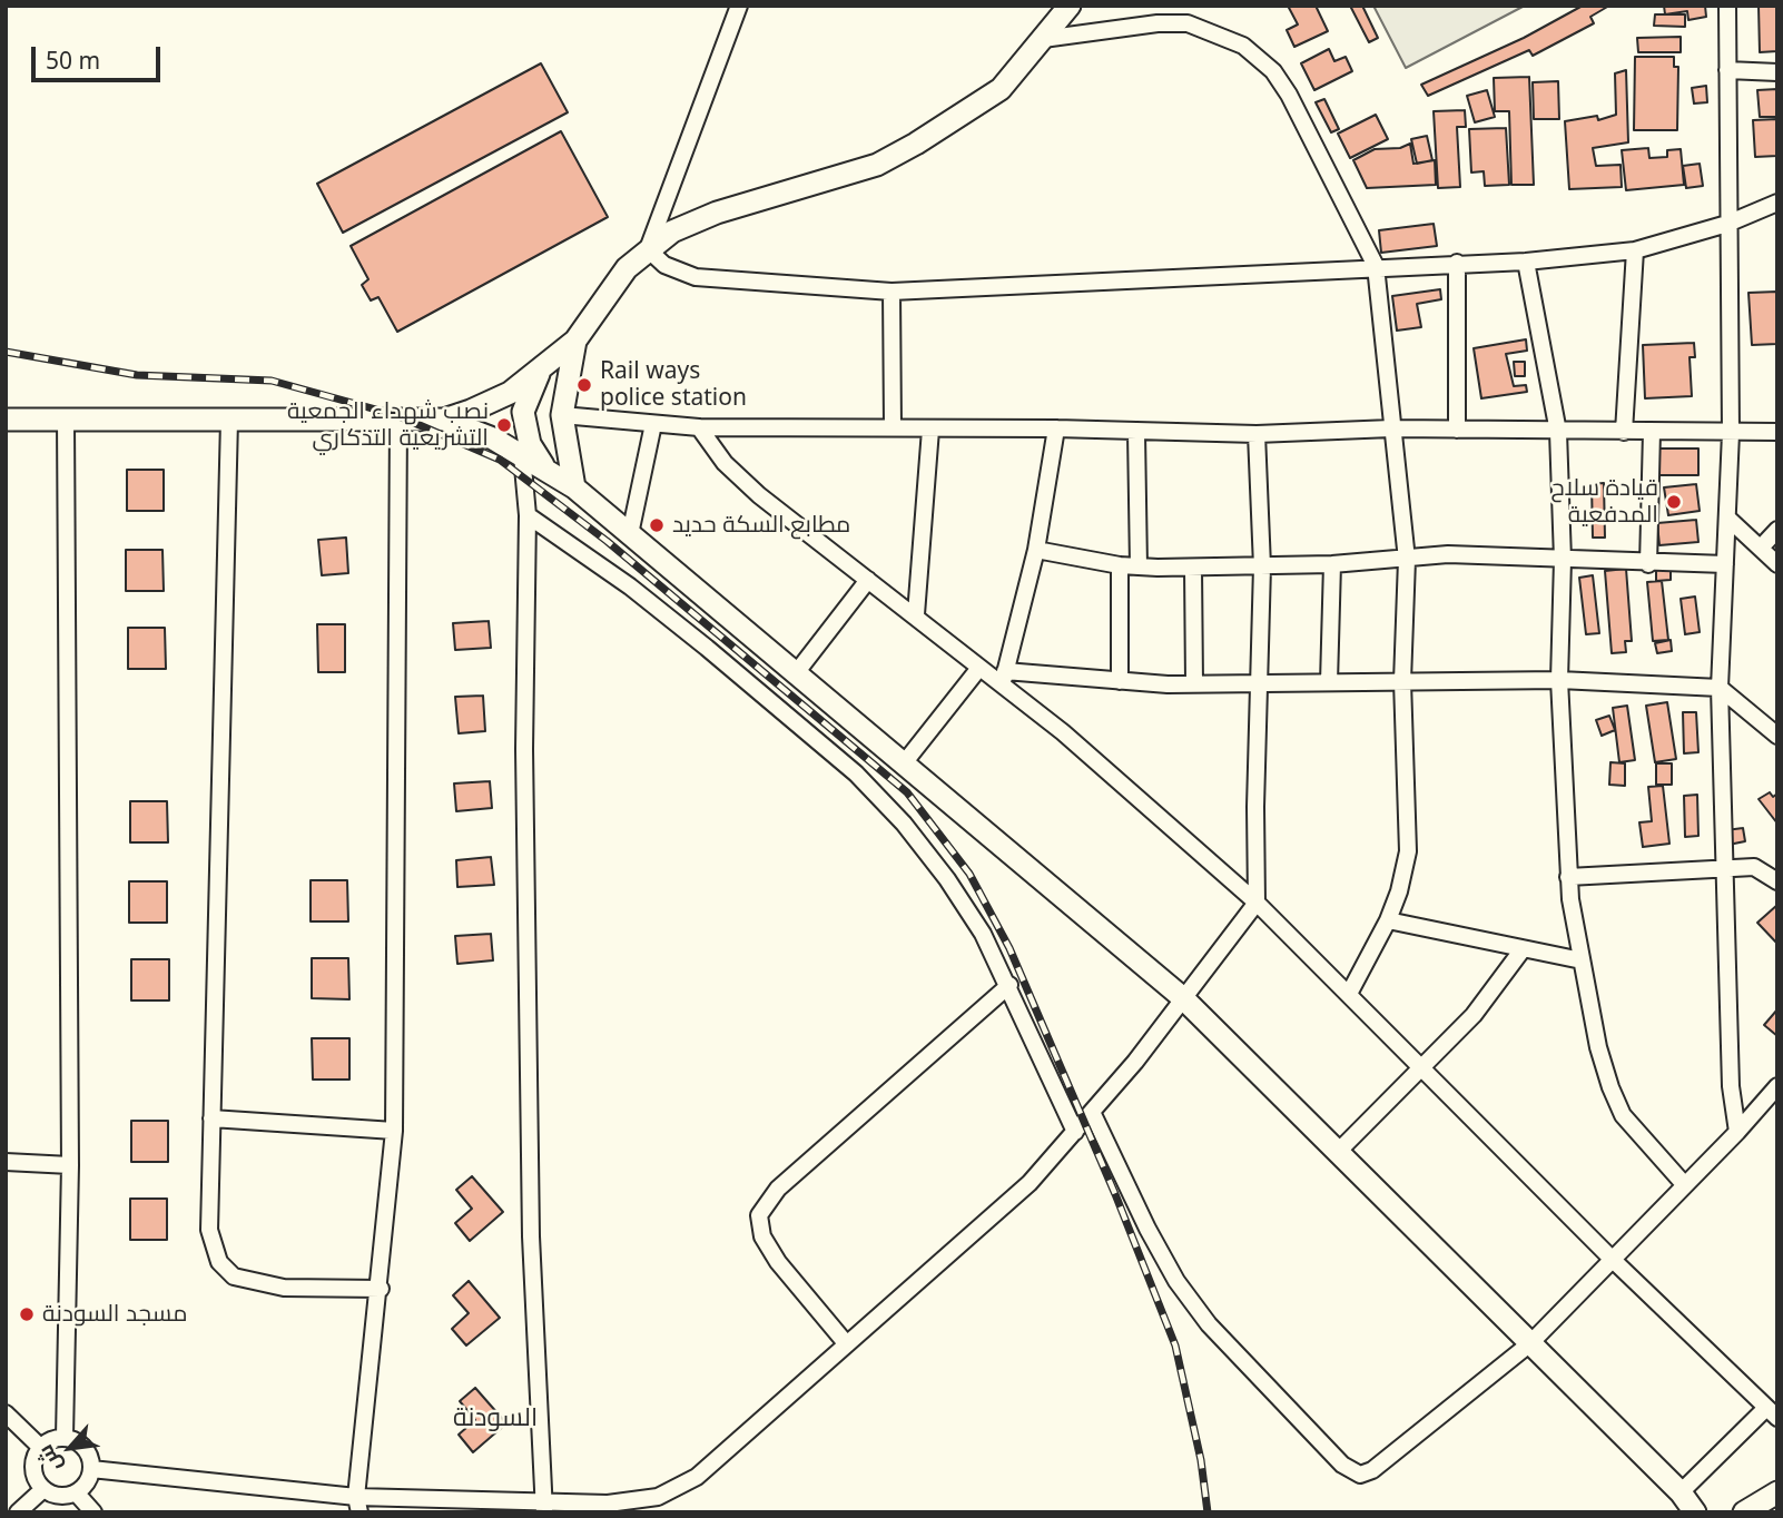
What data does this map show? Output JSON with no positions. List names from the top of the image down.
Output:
{
  "districts": ["السودنة"],
  "places": [
    "Rail ways police station",
    "نصب شهداء الجمعية التشريعية التذكاري",
    "قيادة سلاح المدفعية",
    "مطابع السكة حديد",
    "مسجد السودنة"
  ],
  "scale_bar": "50 m",
  "north": "bottom left"
}
